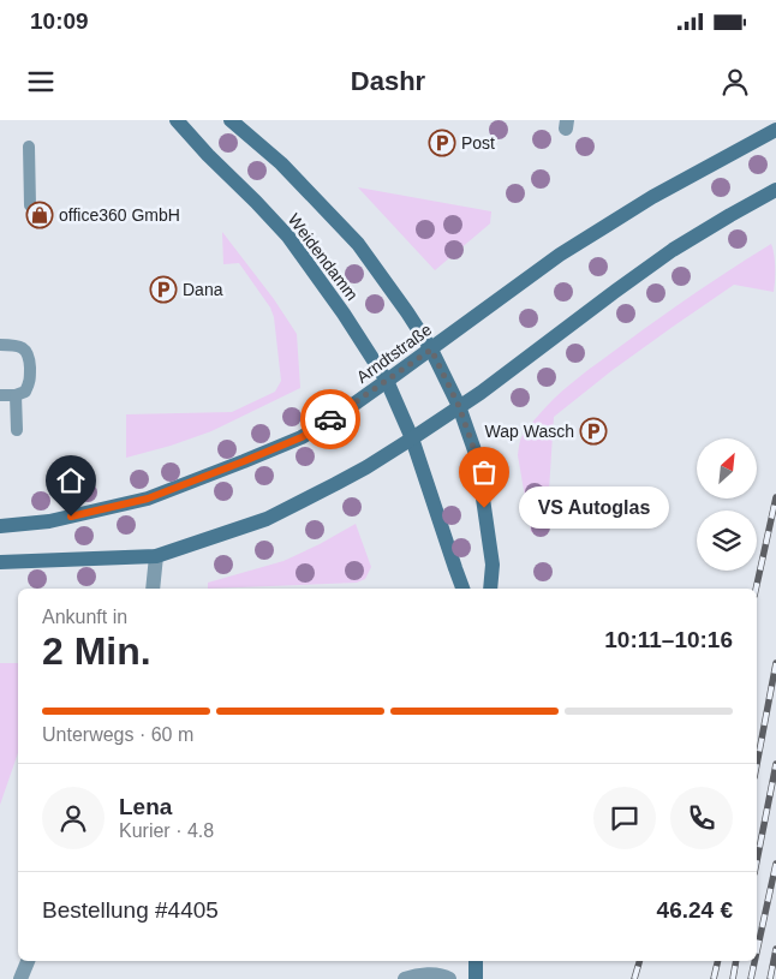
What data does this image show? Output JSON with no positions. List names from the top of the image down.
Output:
{
  "streets": {
    "main road": ["Weidendamm", "Arndtstraße"]
  },
  "crossings": [
    ["Weidendamm", "Arndtstraße"]
  ],
  "places": {
    "parking": ["Post", "Dana", "Wap Wasch"],
    "shop": ["office360 GmbH"],
    "other": ["VS Autoglas"]
  },
  "north": "top right",
  "page": {
    "status": "10:09",
    "header": "Dashr",
    "bubble": "VS Autoglas",
    "heading": ["2 Min.", "Ankunft in", "10:11–10:16"],
    "panel": [
      "Lena",
      "Kurier · 4.8",
      "Bestellung #4405",
      "46.24 €"
    ],
    "bar": "Unterwegs · 60 m"
  }
}
